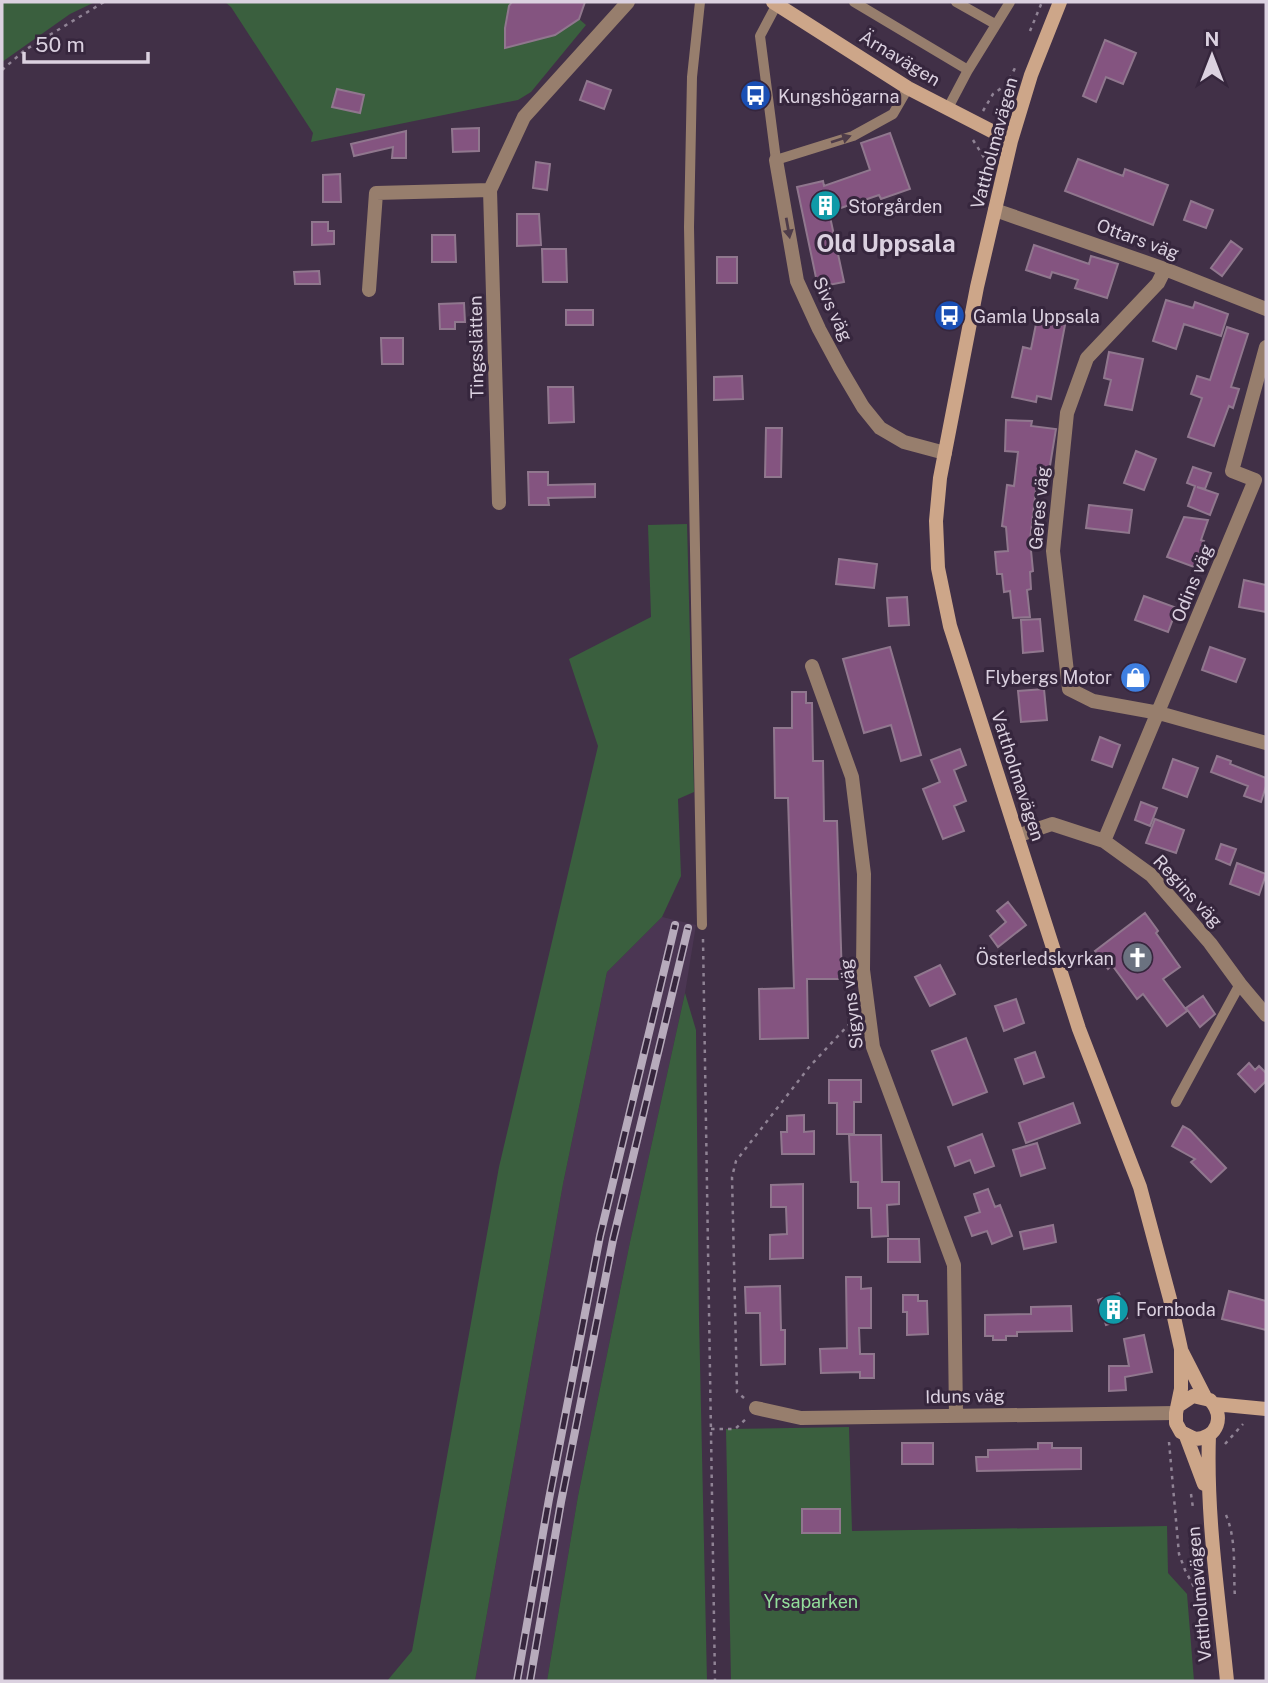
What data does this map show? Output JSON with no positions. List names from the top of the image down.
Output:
{
  "streets": {
    "main road": ["Ärnavägen", "Vattholmavägen"],
    "street": [
      "Ottars väg",
      "Sivs väg",
      "Tingsslätten",
      "Geres väg",
      "Odins väg",
      "Regins väg",
      "Sigyns väg",
      "Iduns väg"
    ]
  },
  "crossings": [
    ["Ärnavägen", "Vattholmavägen"],
    ["Ärnavägen", "Sivs väg"],
    ["Vattholmavägen", "Ottars väg"],
    ["Vattholmavägen", "Sivs väg"],
    ["Vattholmavägen", "Regins väg"],
    ["Vattholmavägen", "Iduns väg"],
    ["Ottars väg", "Geres väg"],
    ["Geres väg", "Odins väg"],
    ["Odins väg", "Regins väg"],
    ["Sigyns väg", "Iduns väg"]
  ],
  "one_way": ["Sivs väg"],
  "districts": ["Old Uppsala"],
  "parks": ["Yrsaparken"],
  "places": {
    "bus stop": ["Kungshögarna", "Gamla Uppsala"],
    "building": ["Storgården", "Fornboda"],
    "shop": ["Flybergs Motor"],
    "church": ["Österledskyrkan"]
  },
  "scale_bar": "50 m",
  "north": "top"
}
